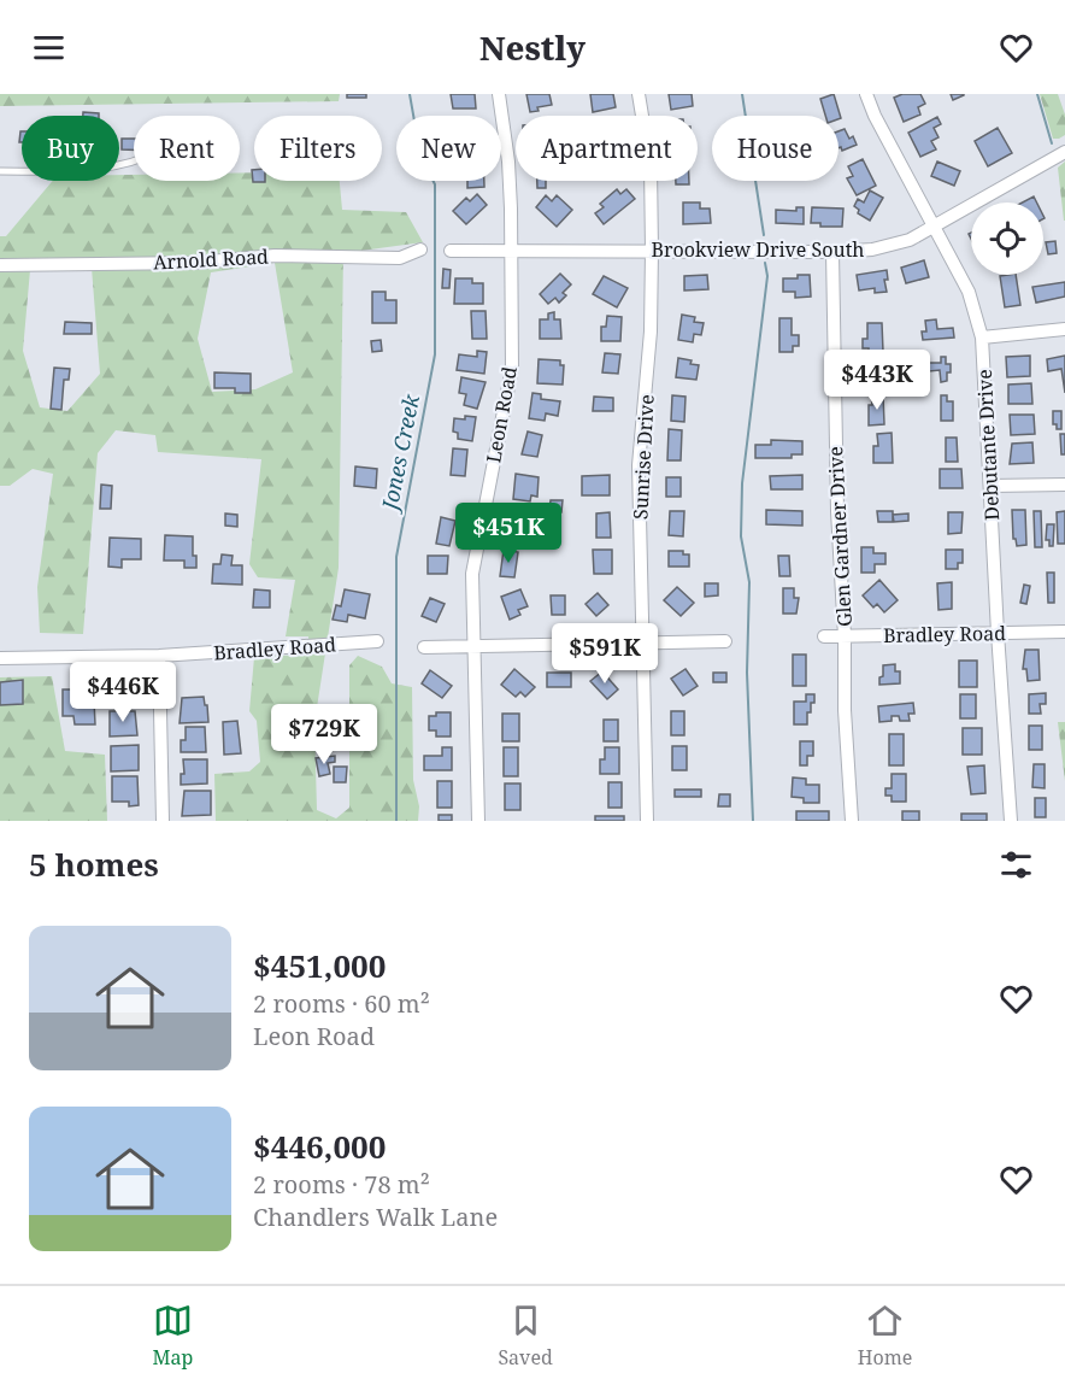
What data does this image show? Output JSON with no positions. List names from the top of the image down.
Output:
{
  "streets": {
    "street": [
      "Brookview Drive South",
      "Arnold Road",
      "Leon Road",
      "Debutante Drive",
      "Sunrise Drive",
      "Glen Gardner Drive",
      "Bradley Road"
    ]
  },
  "crossings": [
    ["Brookview Drive South", "Leon Road"],
    ["Brookview Drive South", "Debutante Drive"],
    ["Brookview Drive South", "Sunrise Drive"],
    ["Brookview Drive South", "Glen Gardner Drive"],
    ["Debutante Drive", "Bradley Road"],
    ["Glen Gardner Drive", "Bradley Road"]
  ],
  "water": ["Jones Creek"],
  "page": {
    "header": "Nestly",
    "chip": [
      "Buy",
      "Rent",
      "Filters",
      "New",
      "Apartment",
      "House"
    ],
    "price": [
      "$443K",
      "$451K",
      "$591K",
      "$446K",
      "$729K"
    ],
    "heading": "5 homes",
    "list": [
      {
        "name": "$451,000",
        "note": "2 rooms · 60 m² · Leon Road"
      },
      {
        "name": "$446,000",
        "note": "2 rooms · 78 m² · Chandlers Walk Lane"
      }
    ],
    "tabs": ["Map", "Saved", "Home"]
  }
}
